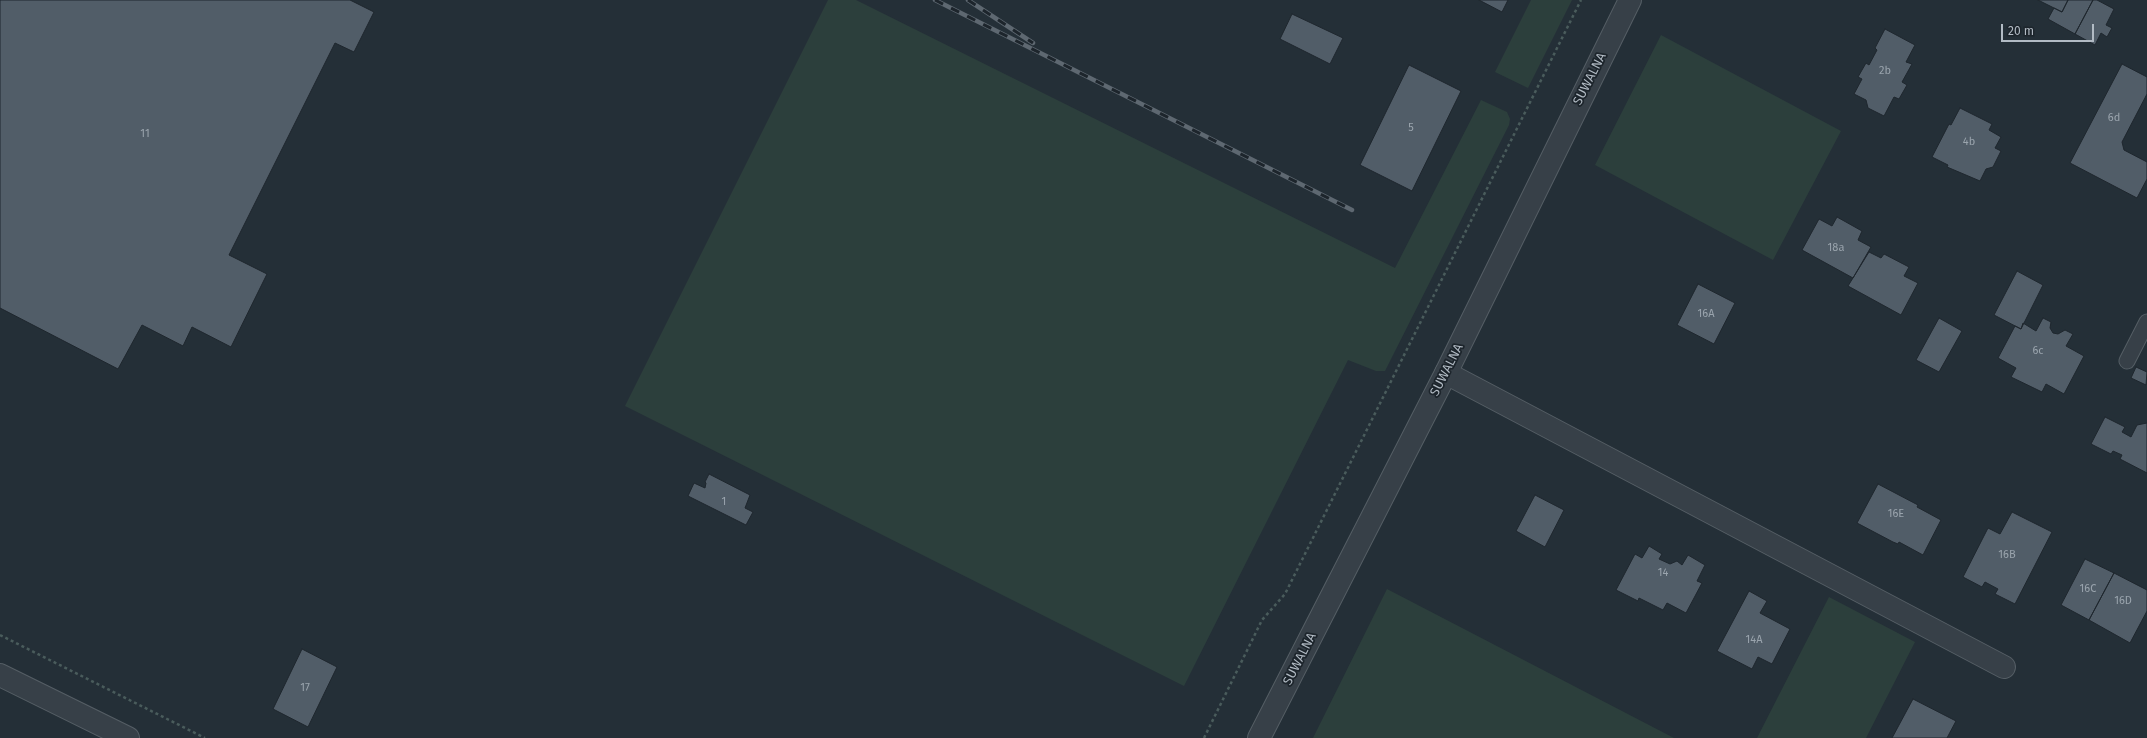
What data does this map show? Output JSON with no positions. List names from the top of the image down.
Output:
{
  "streets": {
    "street": ["SUWALNA"]
  },
  "house_numbers": [
    "2b",
    "6d",
    "5",
    "11",
    "4b",
    "18a",
    "16A",
    "6c",
    "1",
    "16E",
    "16B",
    "14",
    "16C",
    "16D",
    "14A",
    "17"
  ],
  "scale_bar": "20 m"
}
